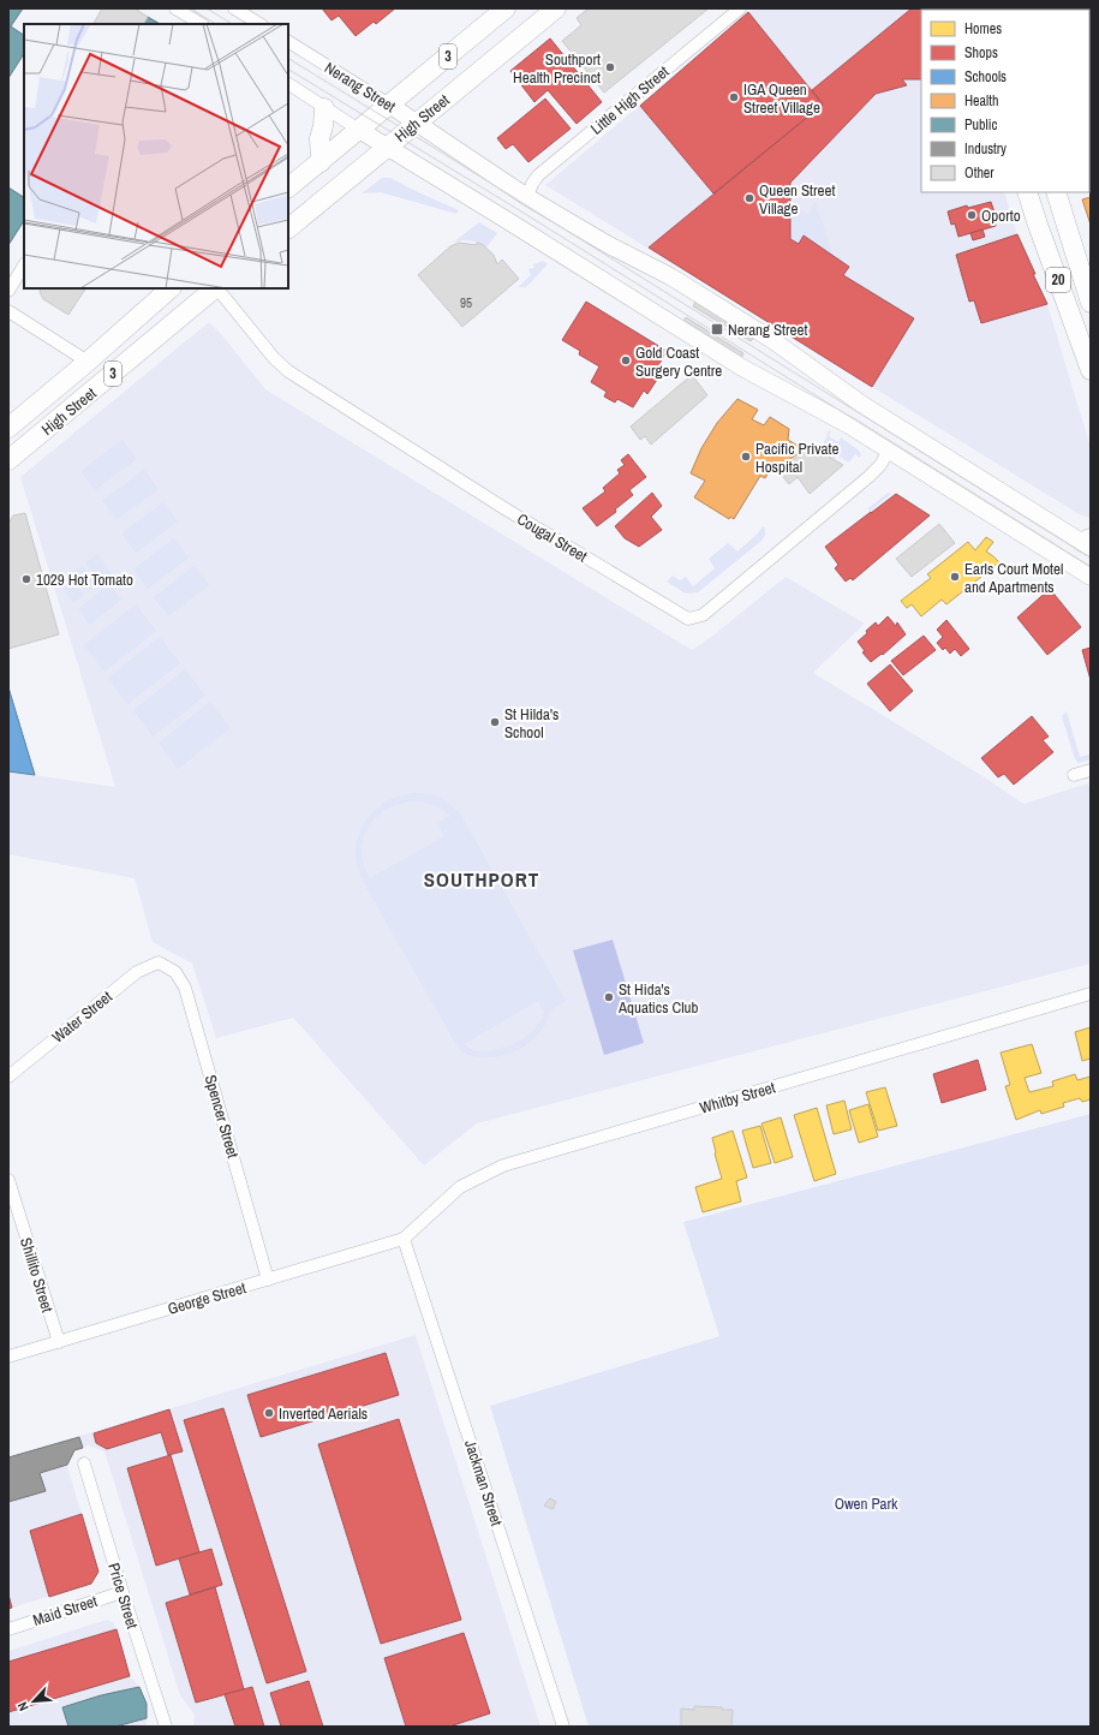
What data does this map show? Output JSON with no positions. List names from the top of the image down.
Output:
{
  "streets": {
    "main road": [
      "3",
      "Nerang Street",
      "High Street",
      "20"
    ],
    "street": [
      "Little High Street",
      "Cougal Street",
      "Water Street",
      "Whitby Street",
      "Spencer Street",
      "Shillito Street",
      "George Street",
      "Jackman Street",
      "Price Street",
      "Maid Street"
    ]
  },
  "crossings": [
    ["Nerang Street", "Little High Street"],
    ["Nerang Street", "High Street"],
    ["Water Street", "Spencer Street"],
    ["Whitby Street", "George Street"],
    ["Whitby Street", "Jackman Street"],
    ["Spencer Street", "George Street"],
    ["Shillito Street", "George Street"],
    ["George Street", "Jackman Street"],
    ["Price Street", "Maid Street"]
  ],
  "districts": ["SOUTHPORT"],
  "parks": ["Owen Park"],
  "places": {
    "other": [
      "Southport Health Precinct",
      "IGA Queen Street Village",
      "Queen Street Village",
      "Oporto",
      "Gold Coast Surgery Centre",
      "Pacific Private Hospital",
      "Earls Court Motel and Apartments",
      "1029 Hot Tomato",
      "St Hilda's School",
      "St Hida's Aquatics Club",
      "Inverted Aerials"
    ],
    "transit": ["Nerang Street"]
  },
  "house_numbers": ["95"],
  "legend": [
    "Homes",
    "Shops",
    "Schools",
    "Health",
    "Public",
    "Industry",
    "Other"
  ],
  "north": "bottom left"
}
